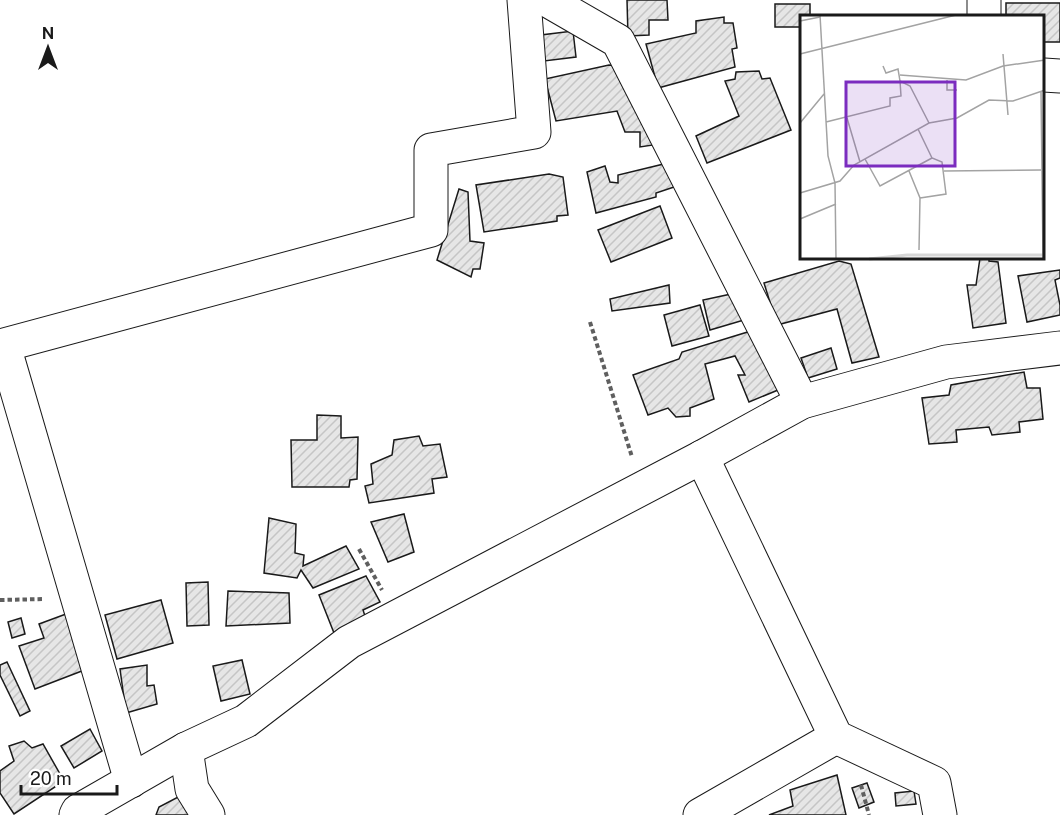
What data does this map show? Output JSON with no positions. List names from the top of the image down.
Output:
{
  "scale_bar": "20 m",
  "north": "top"
}
